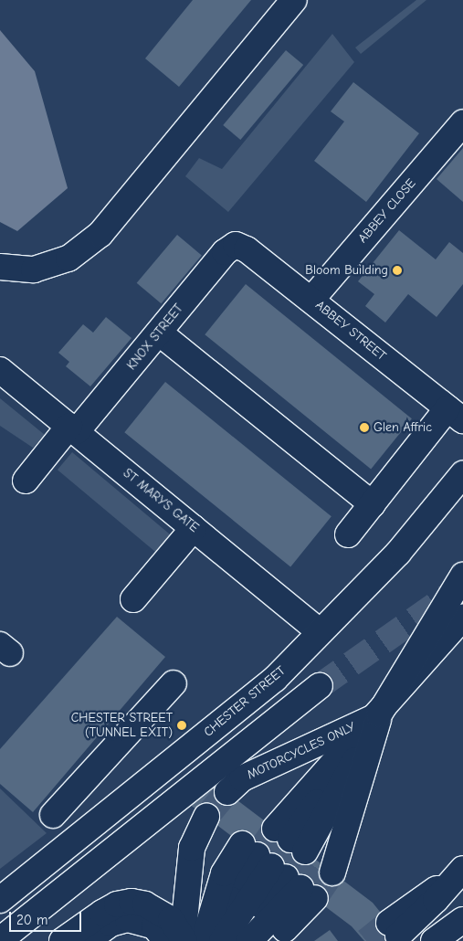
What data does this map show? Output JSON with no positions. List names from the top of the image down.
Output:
{
  "streets": {
    "main road": [
      "ABBEY CLOSE",
      "ABBEY STREET",
      "KNOX STREET",
      "ST MARYS GATE",
      "CHESTER STREET",
      "MOTORCYCLES ONLY"
    ]
  },
  "crossings": [
    ["ABBEY CLOSE", "ABBEY STREET"],
    ["ABBEY STREET", "KNOX STREET"],
    ["KNOX STREET", "ST MARYS GATE"],
    ["ST MARYS GATE", "CHESTER STREET"]
  ],
  "places": ["Bloom Building", "Glen Affric", "CHESTER STREET (TUNNEL EXIT)"],
  "scale_bar": "20 m"
}
